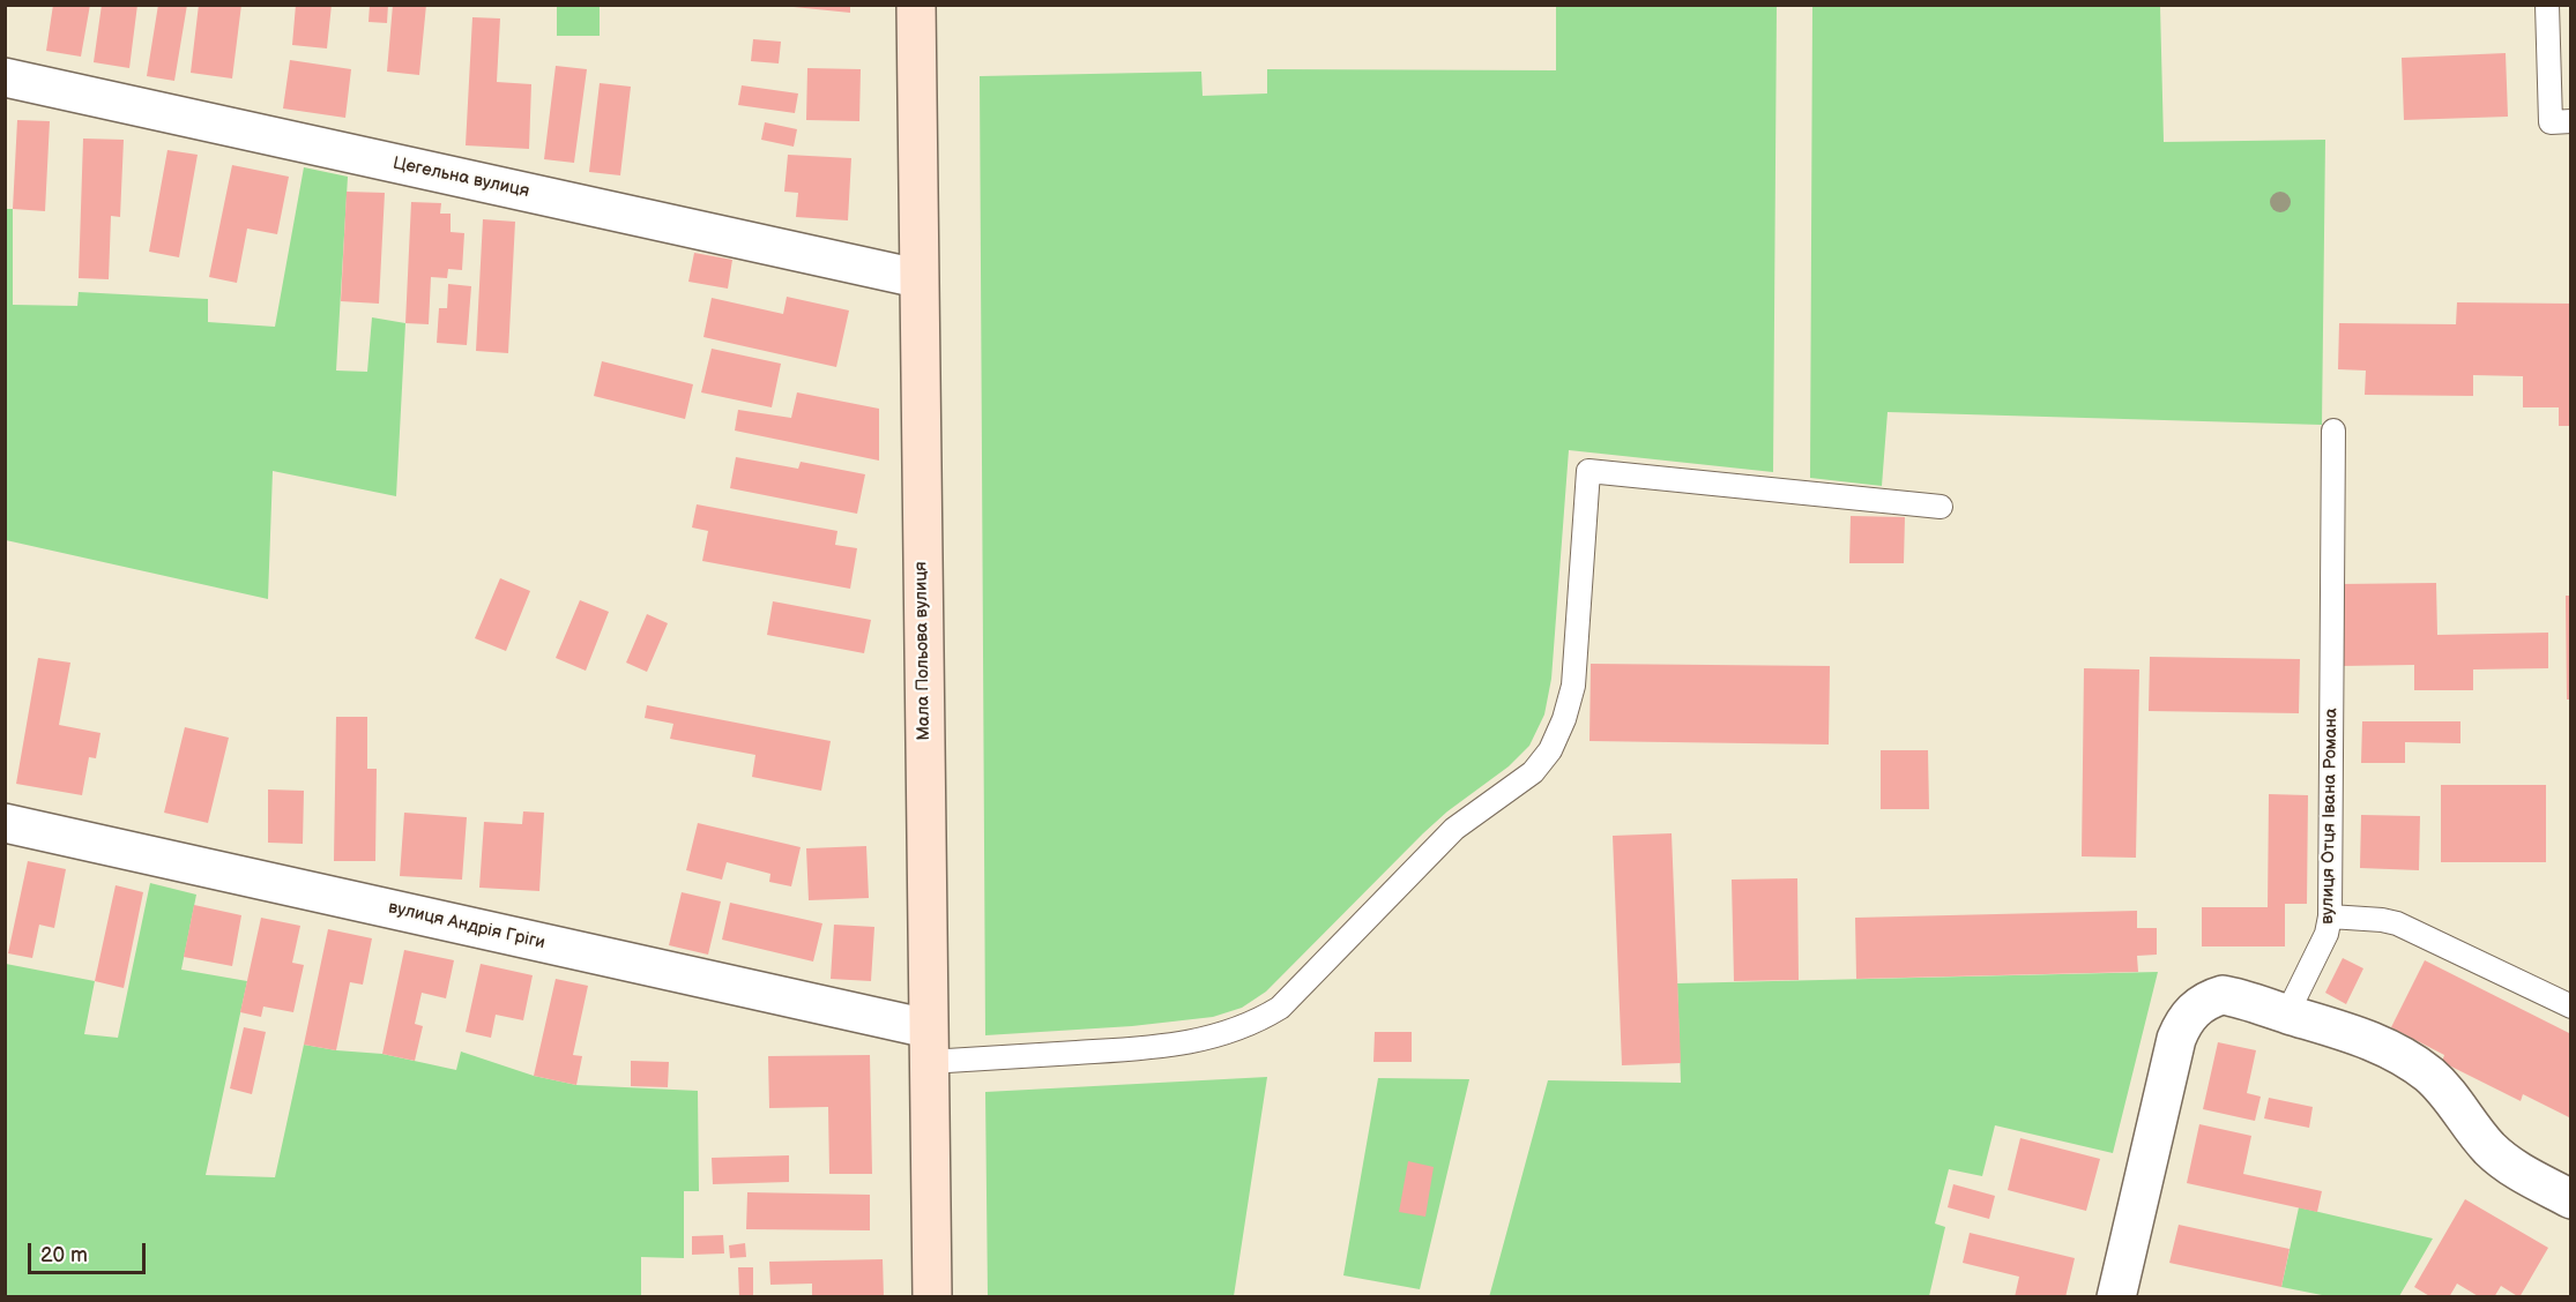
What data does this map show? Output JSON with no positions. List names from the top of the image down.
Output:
{
  "streets": {
    "street": ["Цегельна вулиця", "Мала Польова вулиця", "вулиця Андрія Гріги"],
    "lane": ["вулиця Отця Івана Романа"]
  },
  "crossings": [
    ["Цегельна вулиця", "Мала Польова вулиця"],
    ["Мала Польова вулиця", "вулиця Андрія Гріги"]
  ],
  "scale_bar": "20 m"
}
